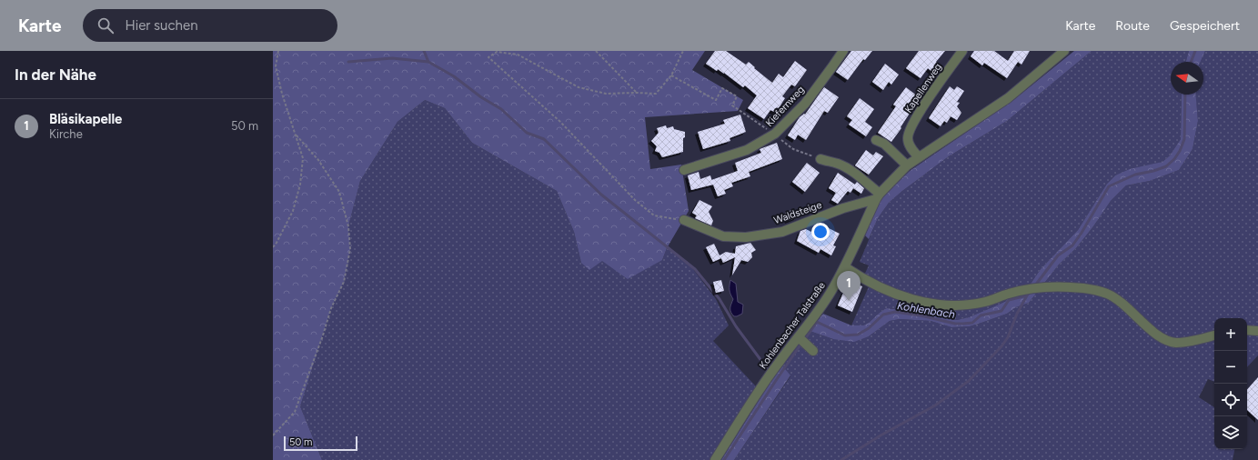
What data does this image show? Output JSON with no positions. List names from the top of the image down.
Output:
{
  "streets": {
    "street": [
      "Kapellenweg",
      "Kiefernweg",
      "Waldsteige",
      "Kohlenbacher Talstraße"
    ]
  },
  "crossings": [
    ["Kapellenweg", "Kohlenbacher Talstraße"],
    ["Waldsteige", "Kohlenbacher Talstraße"]
  ],
  "water": ["Kohlenbach"],
  "scale_bar": "50 m",
  "north": "left",
  "page": {
    "header": "Karte",
    "search": "Hier suchen",
    "nav": ["Karte", "Route", "Gespeichert"],
    "heading": "In der Nähe",
    "list": [
      {
        "mark": "1",
        "name": "Bläsikapelle",
        "note": "Kirche",
        "value": "50 m"
      }
    ],
    "pins": "1",
    "map_buttons": ["+", "−"],
    "scale": "50 m"
  }
}
